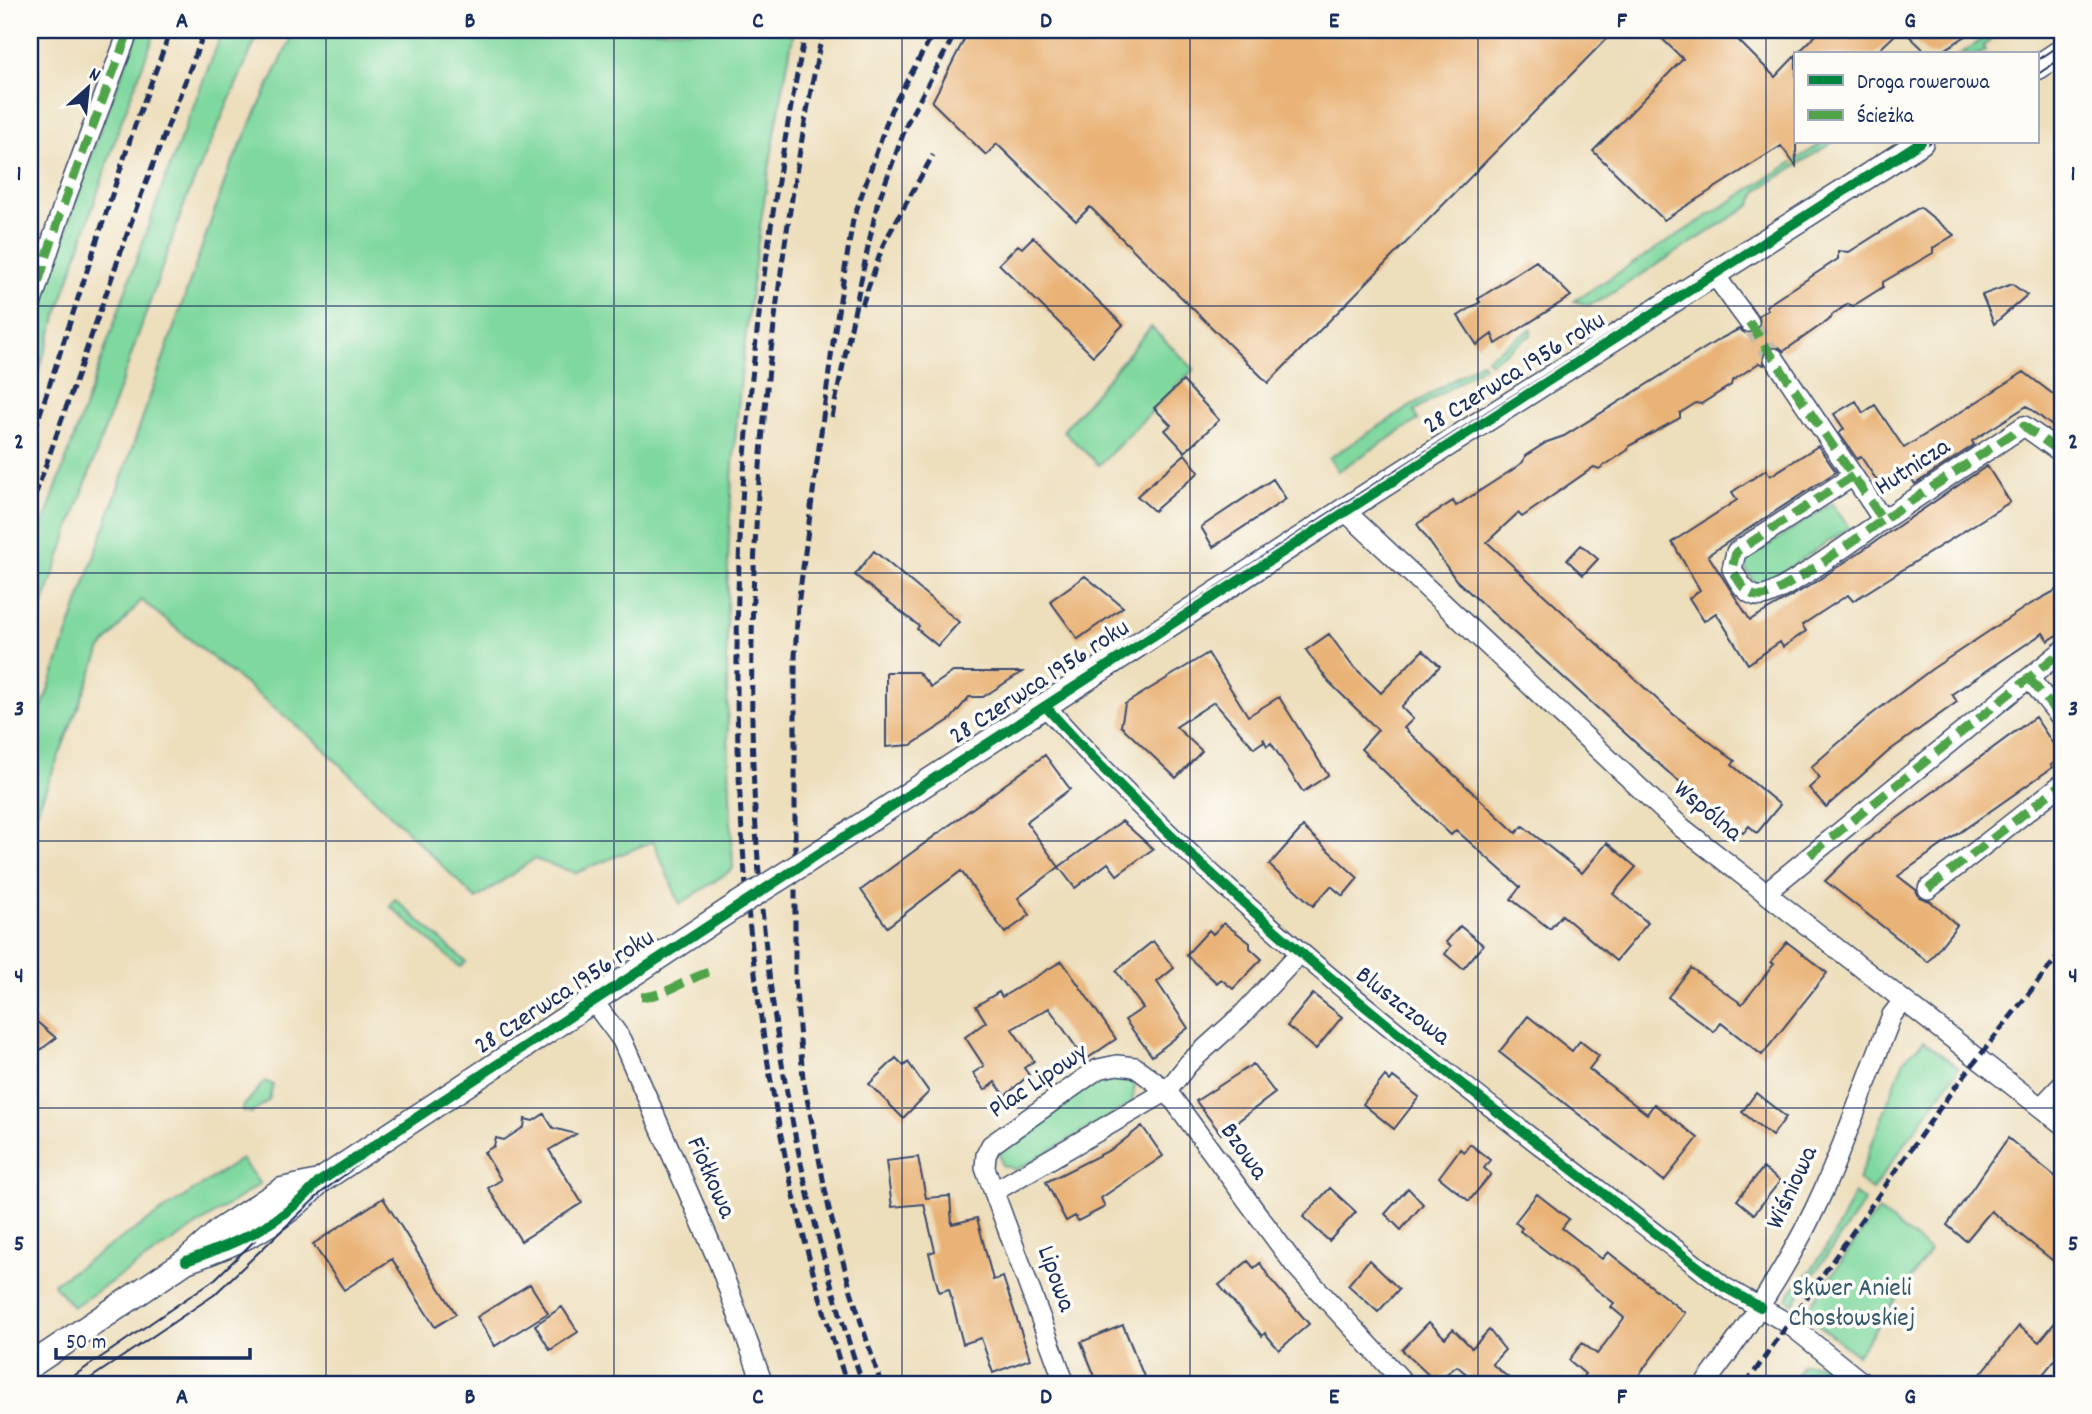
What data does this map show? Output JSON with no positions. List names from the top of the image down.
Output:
{
  "streets": {
    "street": [
      "28 Czerwca 1956 roku",
      "Hutnicza",
      "Wspólna",
      "Bluszczowa",
      "Plac Lipowy",
      "Bzowa",
      "Fiołkowa",
      "Wiśniowa",
      "Lipowa"
    ]
  },
  "crossings": [
    ["28 Czerwca 1956 roku", "Wspólna"],
    ["28 Czerwca 1956 roku", "Bluszczowa"],
    ["28 Czerwca 1956 roku", "Fiołkowa"],
    ["Wspólna", "Wiśniowa"],
    ["Bluszczowa", "Wiśniowa"],
    ["Plac Lipowy", "Bzowa"],
    ["Plac Lipowy", "Lipowa"]
  ],
  "parks": ["Skwer Anieli Chosłowskiej"],
  "legend": ["Droga rowerowa", "Ścieżka"],
  "scale_bar": "50 m",
  "north": "top right",
  "grid": {
    "columns": [
      "A",
      "B",
      "C",
      "D",
      "E",
      "F",
      "G"
    ],
    "rows": [
      "1",
      "2",
      "3",
      "4",
      "5"
    ]
  }
}
